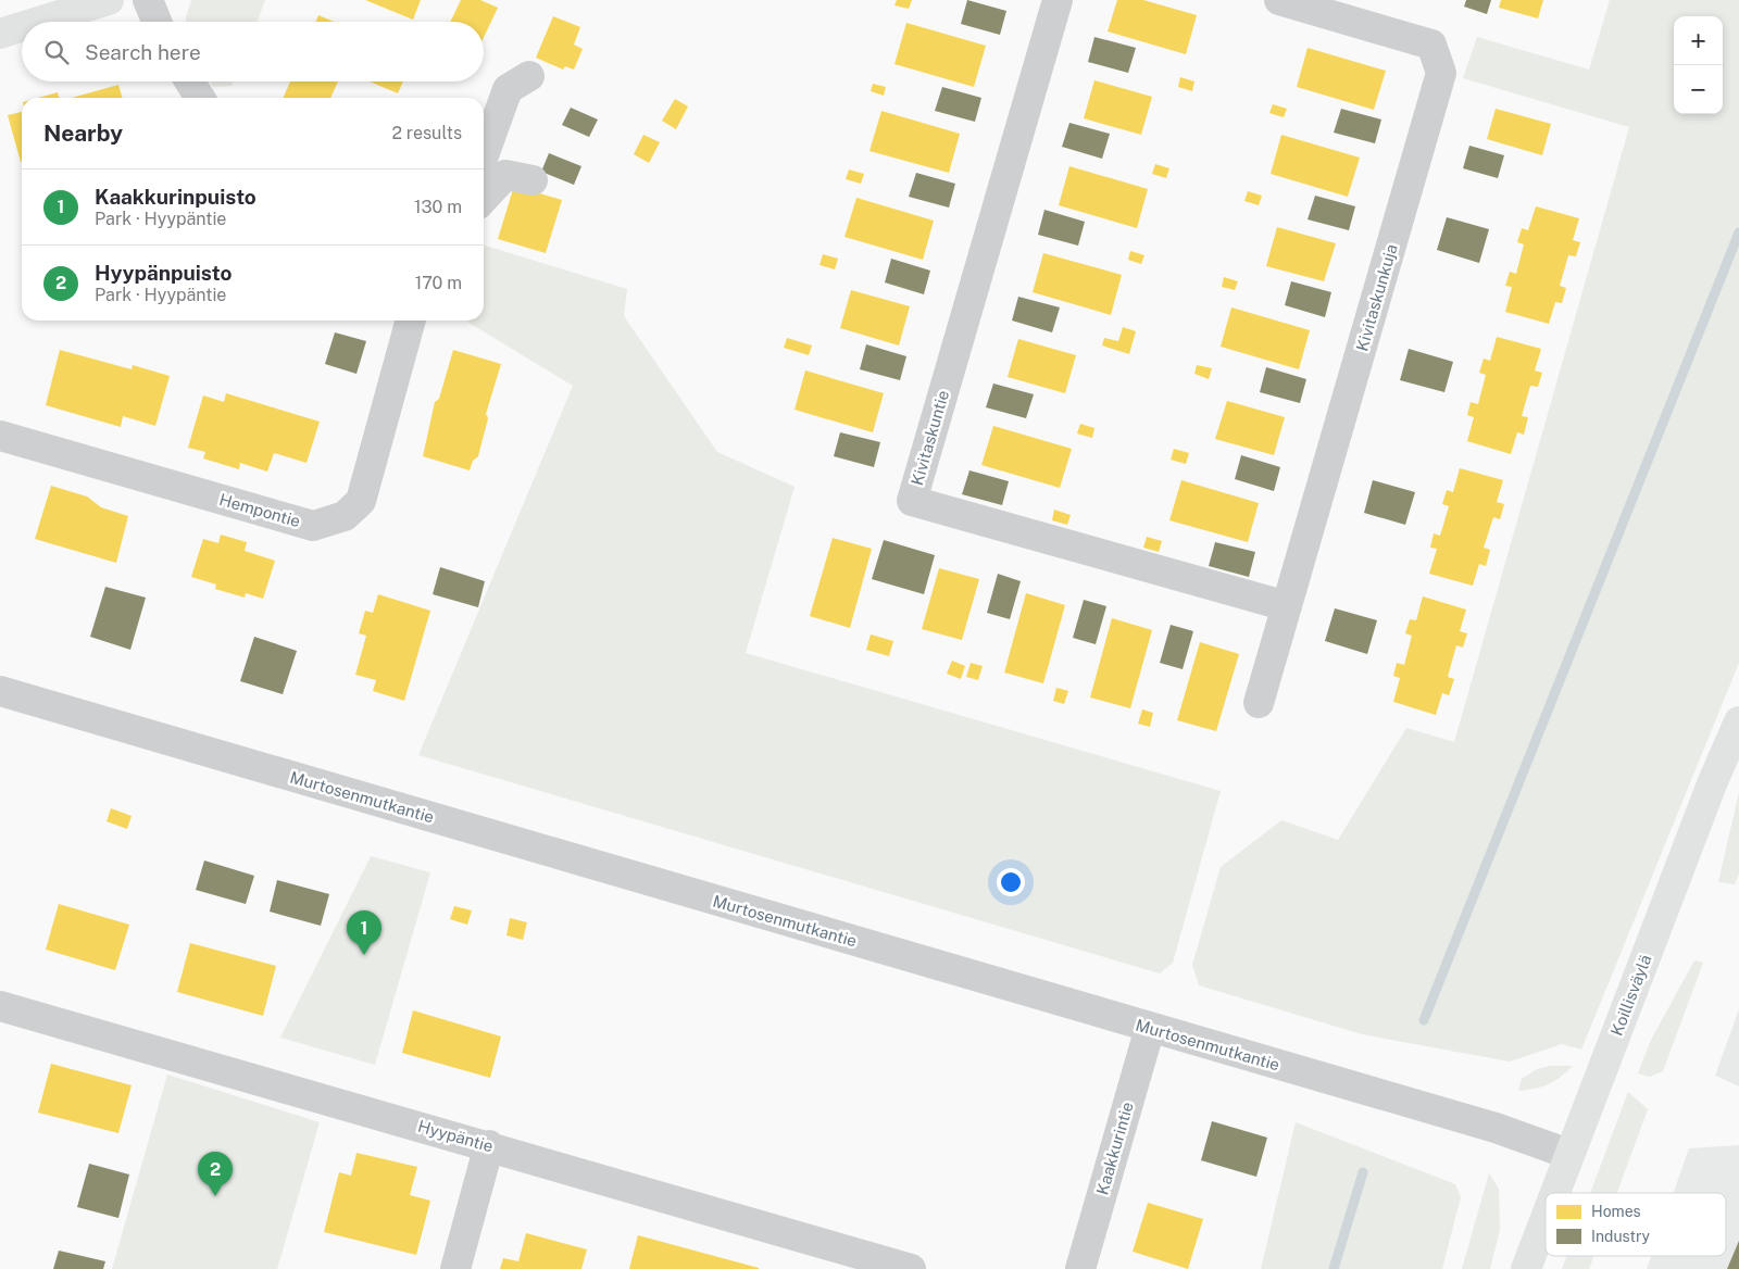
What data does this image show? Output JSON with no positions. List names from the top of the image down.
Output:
{
  "streets": {
    "main road": ["Koillisväylä"],
    "street": [
      "Kivitaskunkuja",
      "Kivitaskuntie",
      "Hempontie",
      "Murtosenmutkantie",
      "Hyypäntie",
      "Kaakkurintie"
    ]
  },
  "crossings": [
    ["Kivitaskunkuja", "Kivitaskuntie"],
    ["Murtosenmutkantie", "Koillisväylä"],
    ["Murtosenmutkantie", "Kaakkurintie"]
  ],
  "legend": ["Homes", "Industry"],
  "page": {
    "map_buttons": ["+", "−"],
    "search": "Search here",
    "heading": ["Nearby", "2 results"],
    "list": [
      {
        "mark": "1",
        "name": "Kaakkurinpuisto",
        "note": "Park · Hyypäntie",
        "value": "130 m"
      },
      {
        "mark": "2",
        "name": "Hyypänpuisto",
        "note": "Park · Hyypäntie",
        "value": "170 m"
      }
    ],
    "pins": ["1", "2"]
  }
}
